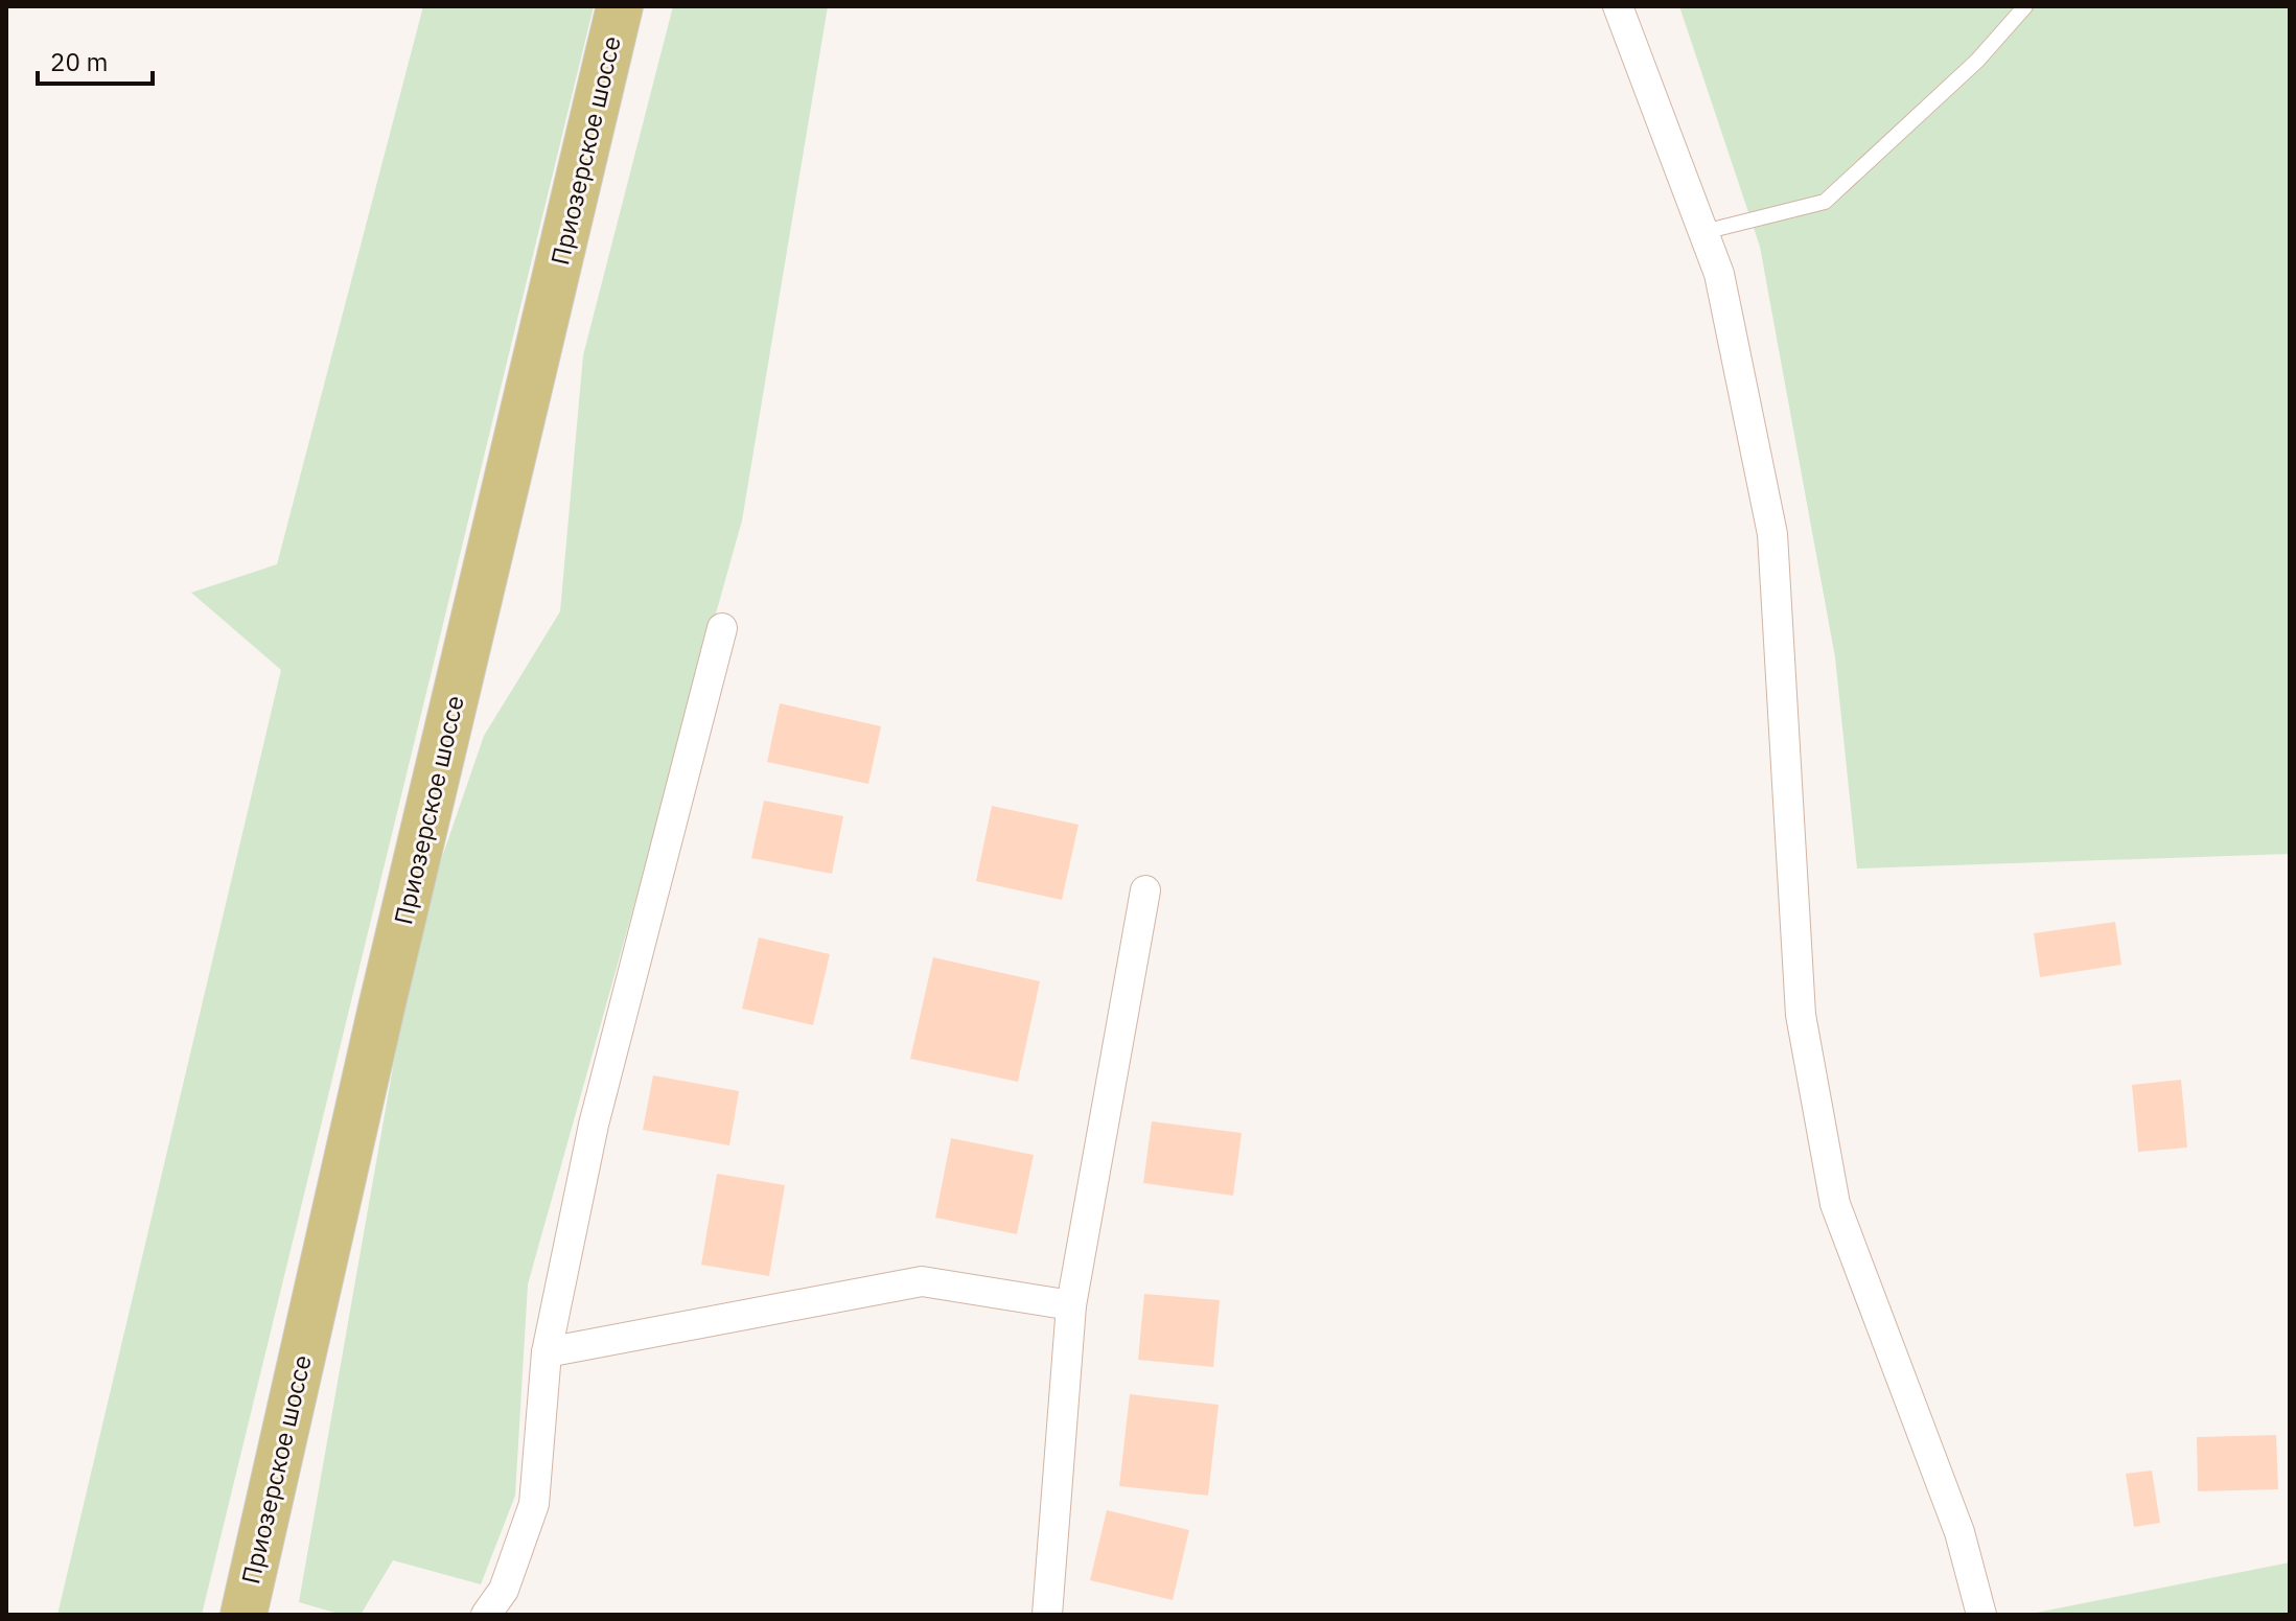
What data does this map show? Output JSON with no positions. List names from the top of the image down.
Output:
{
  "streets": {
    "main road": ["Приозерское шоссе"]
  },
  "scale_bar": "20 m"
}
